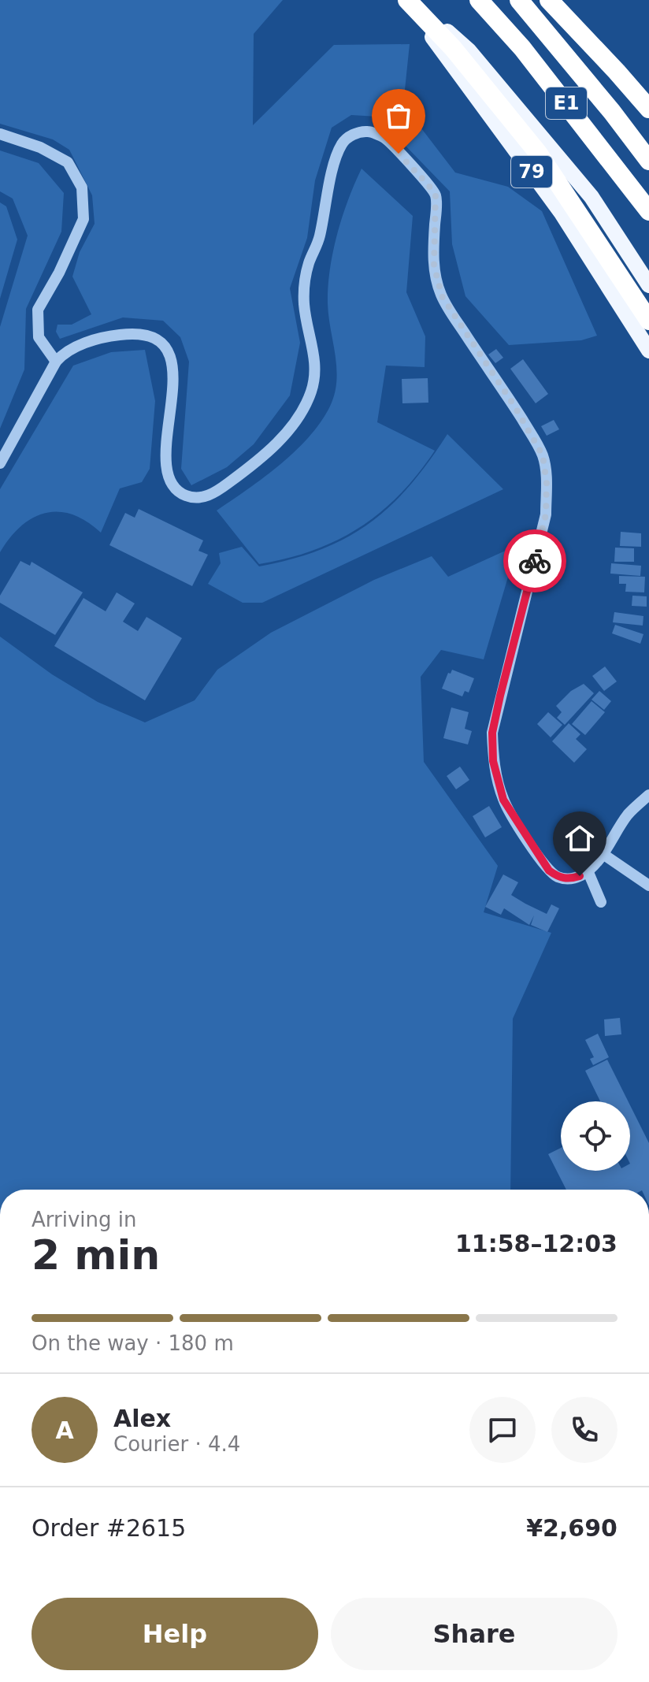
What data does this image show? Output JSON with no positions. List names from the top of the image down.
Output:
{
  "streets": {
    "highway": ["E1"],
    "main road": ["79"]
  },
  "page": {
    "heading": ["2 min", "Arriving in", "11:58–12:03"],
    "panel": [
      "Alex",
      "Courier · 4.4",
      "Order #2615",
      "¥2,690"
    ],
    "bar": "On the way · 180 m",
    "round": "A",
    "buttons": ["Help", "Share"]
  }
}
